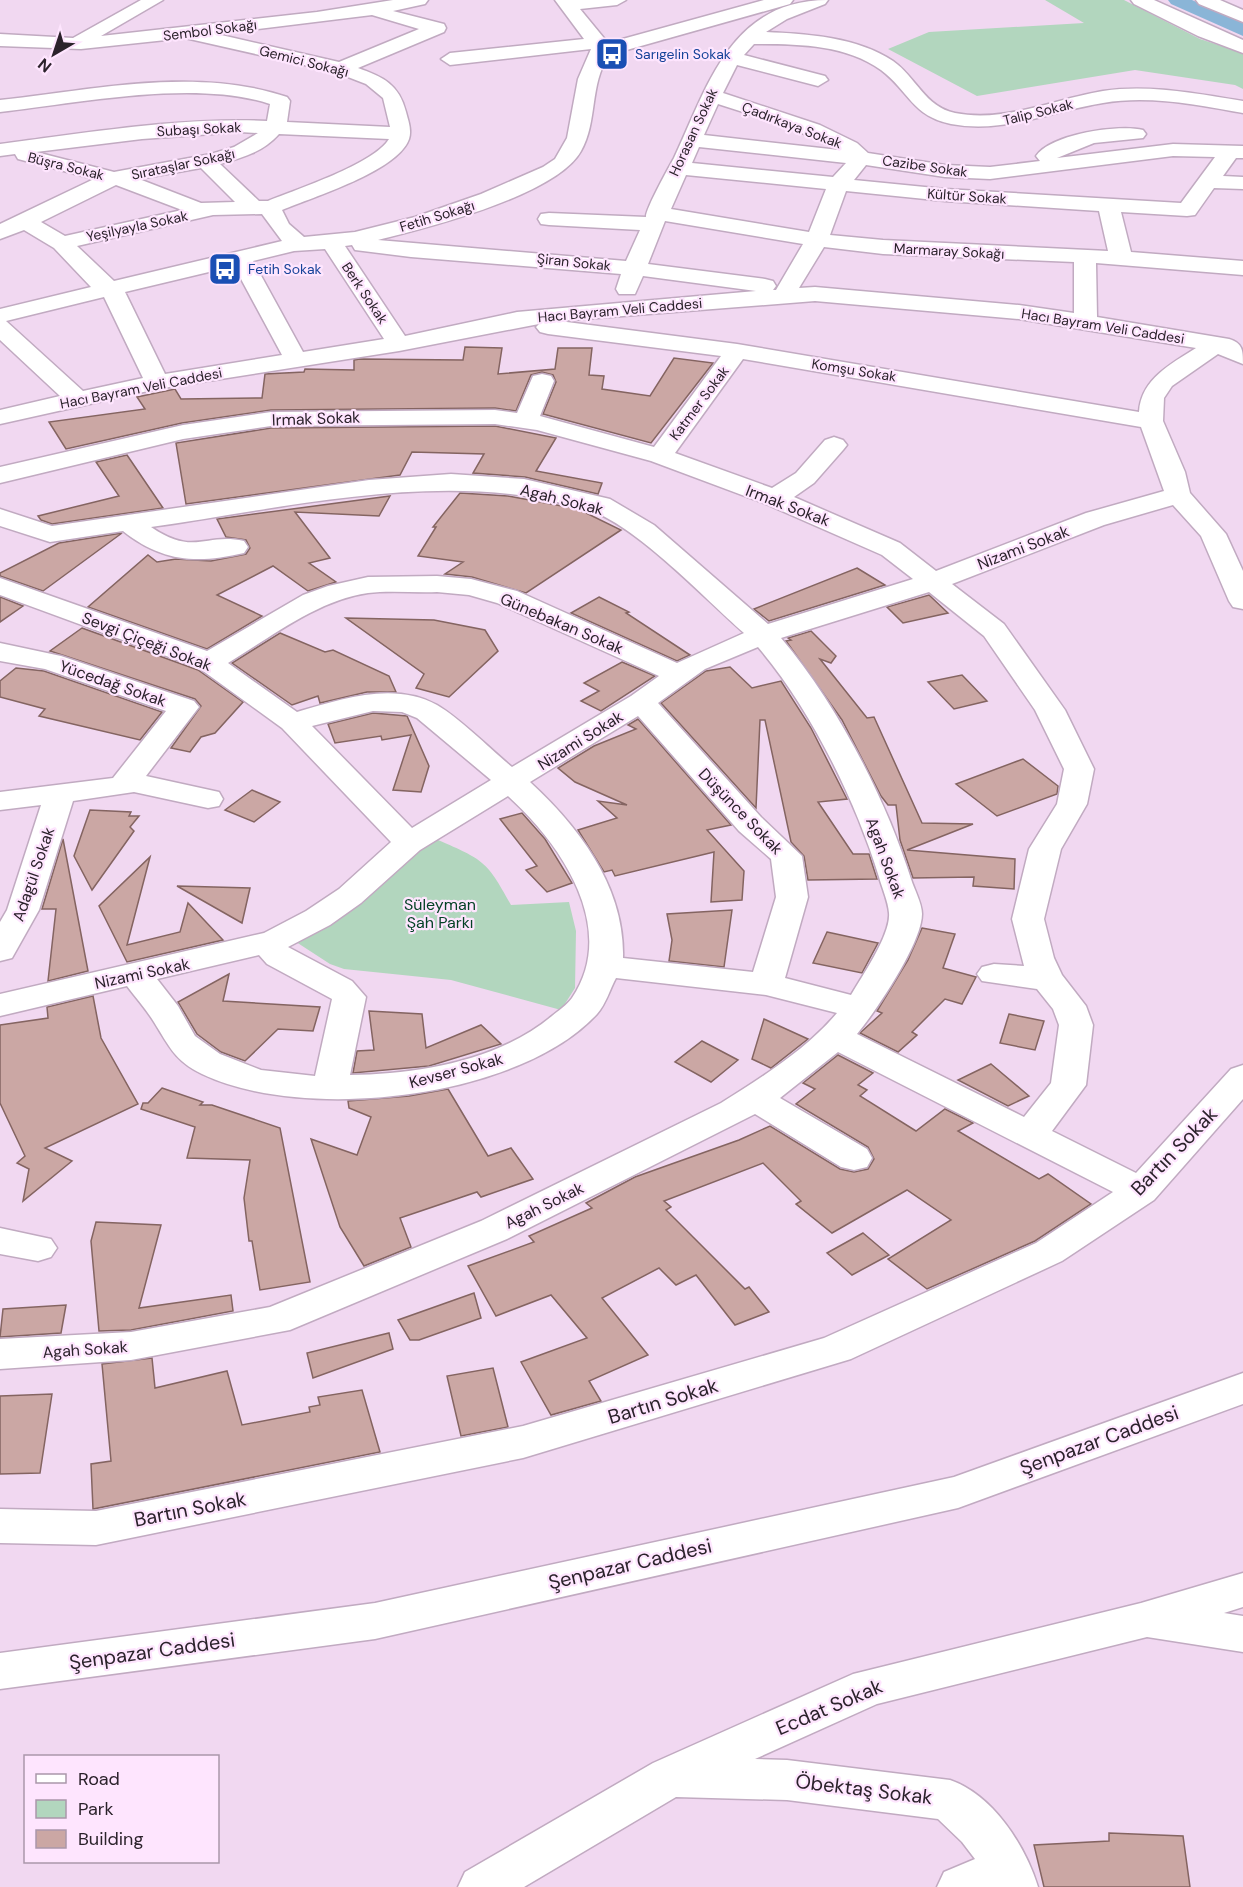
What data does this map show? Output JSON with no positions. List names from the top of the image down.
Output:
{
  "streets": {
    "street": [
      "Sembol Sokağı",
      "Gemici Sokağı",
      "Talip Sokak",
      "Çadırkaya Sokak",
      "Subaşı Sokak",
      "Horasan Sokak",
      "Sırataşlar Sokağı",
      "Büşra Sokak",
      "Cazibe Sokak",
      "Kültür Sokak",
      "Fetih Sokağı",
      "Yeşilyayla Sokak",
      "Marmaray Sokağı",
      "Şiran Sokak",
      "Berk Sokak",
      "Hacı Bayram Veli Caddesi",
      "Komşu Sokak",
      "Katmer Sokak",
      "Irmak Sokak",
      "Agah Sokak",
      "Nizami Sokak",
      "Günebakan Sokak",
      "Sevgi Çiçeği Sokak",
      "Yücedağ Sokak",
      "Düşünce Sokak",
      "Adagül Sokak",
      "Kevser Sokak",
      "Bartın Sokak",
      "Şenpazar Caddesi",
      "Ecdat Sokak",
      "Öbektaş Sokak"
    ]
  },
  "crossings": [
    ["Sembol Sokağı", "Gemici Sokağı"],
    ["Gemici Sokağı", "Subaşı Sokak"],
    ["Talip Sokak", "Horasan Sokak"],
    ["Çadırkaya Sokak", "Horasan Sokak"],
    ["Çadırkaya Sokak", "Cazibe Sokak"],
    ["Çadırkaya Sokak", "Kültür Sokak"],
    ["Çadırkaya Sokak", "Marmaray Sokağı"],
    ["Çadırkaya Sokak", "Şiran Sokak"],
    ["Subaşı Sokak", "Sırataşlar Sokağı"],
    ["Subaşı Sokak", "Büşra Sokak"],
    ["Horasan Sokak", "Cazibe Sokak"],
    ["Horasan Sokak", "Kültür Sokak"],
    ["Horasan Sokak", "Marmaray Sokağı"],
    ["Horasan Sokak", "Şiran Sokak"],
    ["Horasan Sokak", "Hacı Bayram Veli Caddesi"],
    ["Sırataşlar Sokağı", "Büşra Sokak"],
    ["Büşra Sokak", "Yeşilyayla Sokak"],
    ["Cazibe Sokak", "Kültür Sokak"],
    ["Fetih Sokağı", "Şiran Sokak"],
    ["Fetih Sokağı", "Berk Sokak"],
    ["Şiran Sokak", "Berk Sokak"],
    ["Şiran Sokak", "Hacı Bayram Veli Caddesi"],
    ["Berk Sokak", "Hacı Bayram Veli Caddesi"],
    ["Hacı Bayram Veli Caddesi", "Komşu Sokak"],
    ["Komşu Sokak", "Katmer Sokak"],
    ["Katmer Sokak", "Irmak Sokak"],
    ["Irmak Sokak", "Nizami Sokak"],
    ["Agah Sokak", "Nizami Sokak"],
    ["Nizami Sokak", "Günebakan Sokak"],
    ["Nizami Sokak", "Sevgi Çiçeği Sokak"],
    ["Nizami Sokak", "Düşünce Sokak"],
    ["Nizami Sokak", "Kevser Sokak"],
    ["Günebakan Sokak", "Sevgi Çiçeği Sokak"],
    ["Sevgi Çiçeği Sokak", "Kevser Sokak"],
    ["Ecdat Sokak", "Öbektaş Sokak"]
  ],
  "parks": ["Süleyman Şah Parkı"],
  "places": {
    "bus stop": ["Sarıgelin Sokak", "Fetih Sokak"]
  },
  "legend": ["Road", "Park", "Building"],
  "north": "bottom left"
}
